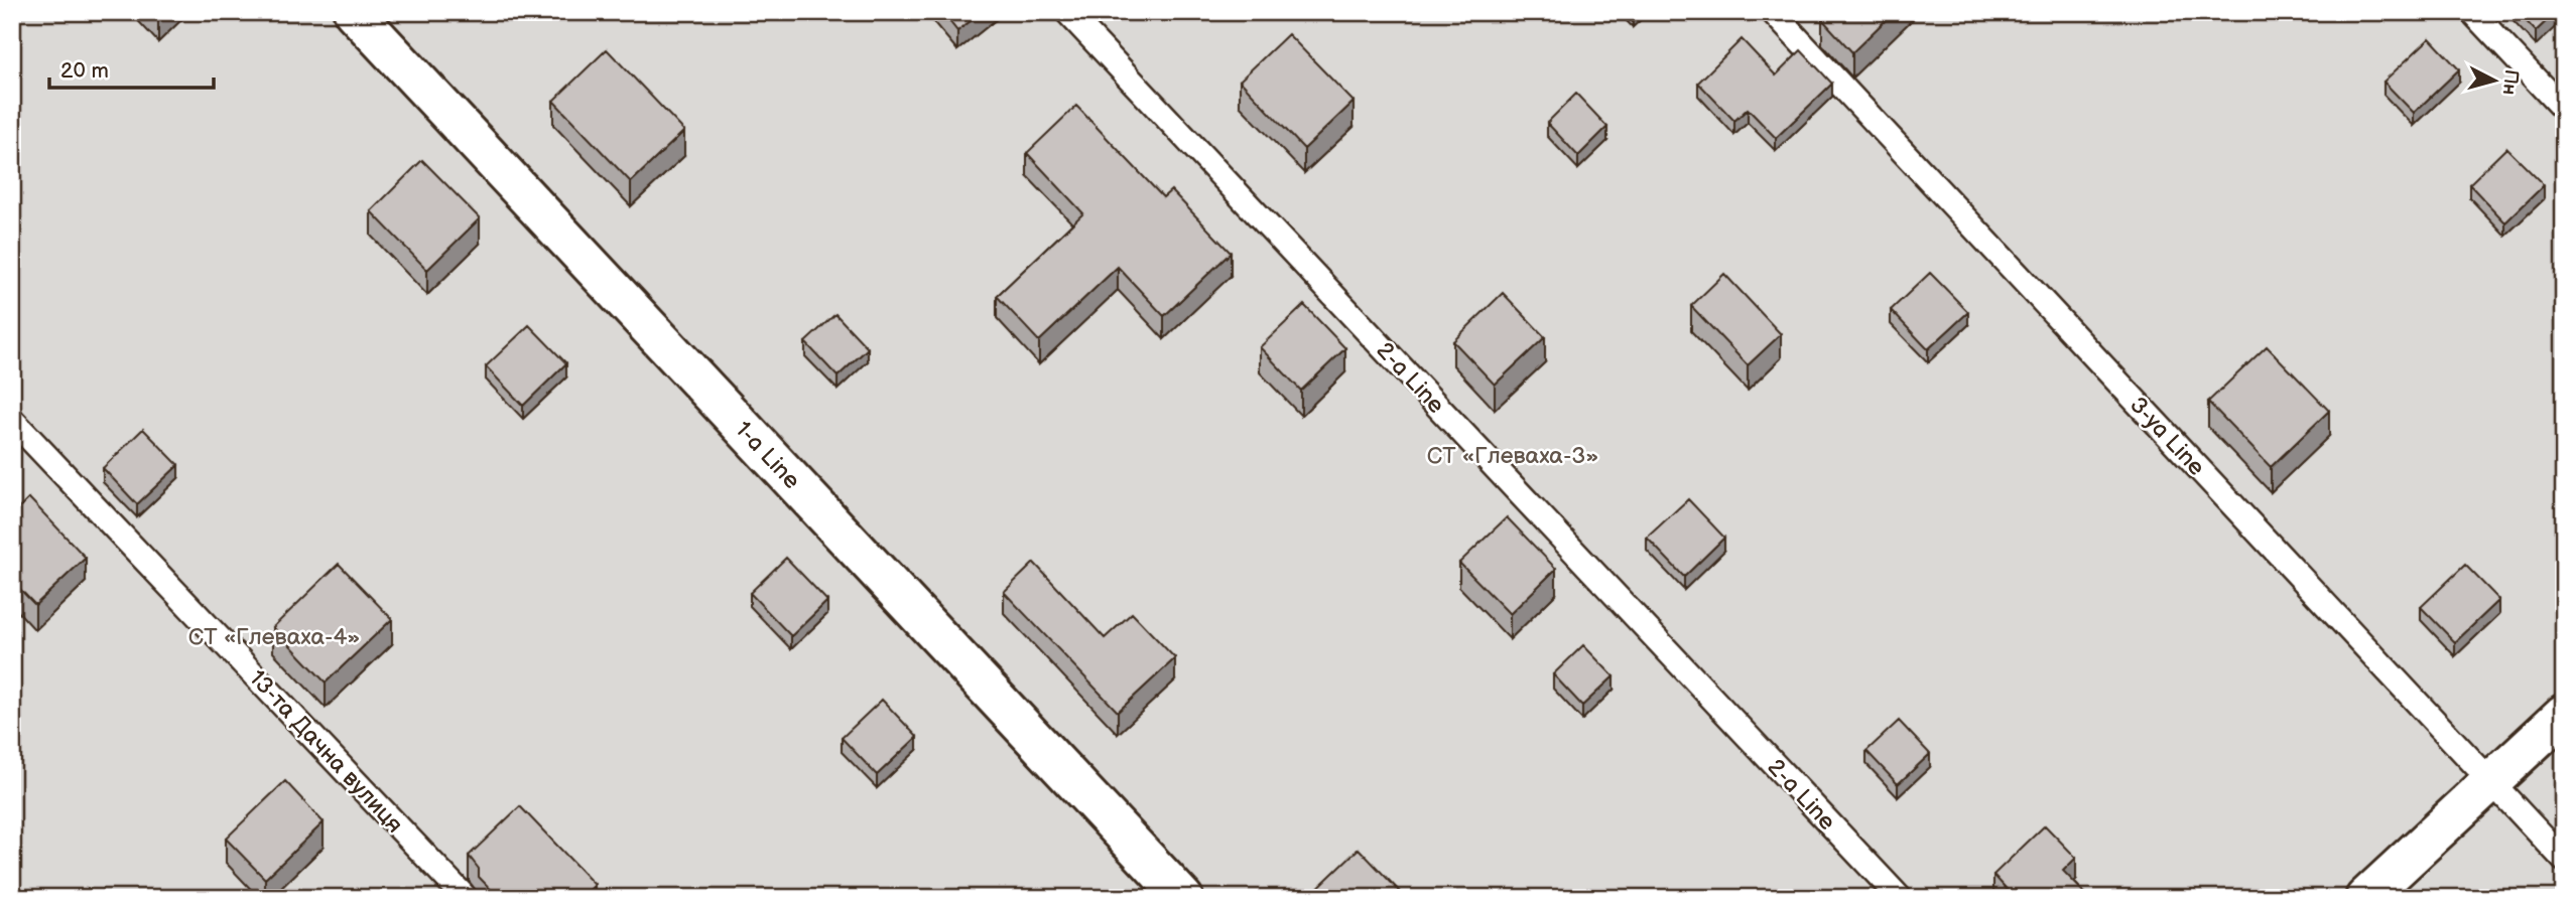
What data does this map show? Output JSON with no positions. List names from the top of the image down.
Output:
{
  "streets": {
    "street": ["1-a Line"],
    "lane": ["2-a Line", "3-ya Line", "13-та Дачна вулиця"]
  },
  "parks": ["СТ «Глеваха-3»", "СТ «Глеваха-4»"],
  "scale_bar": "20 m",
  "north": "right"
}
